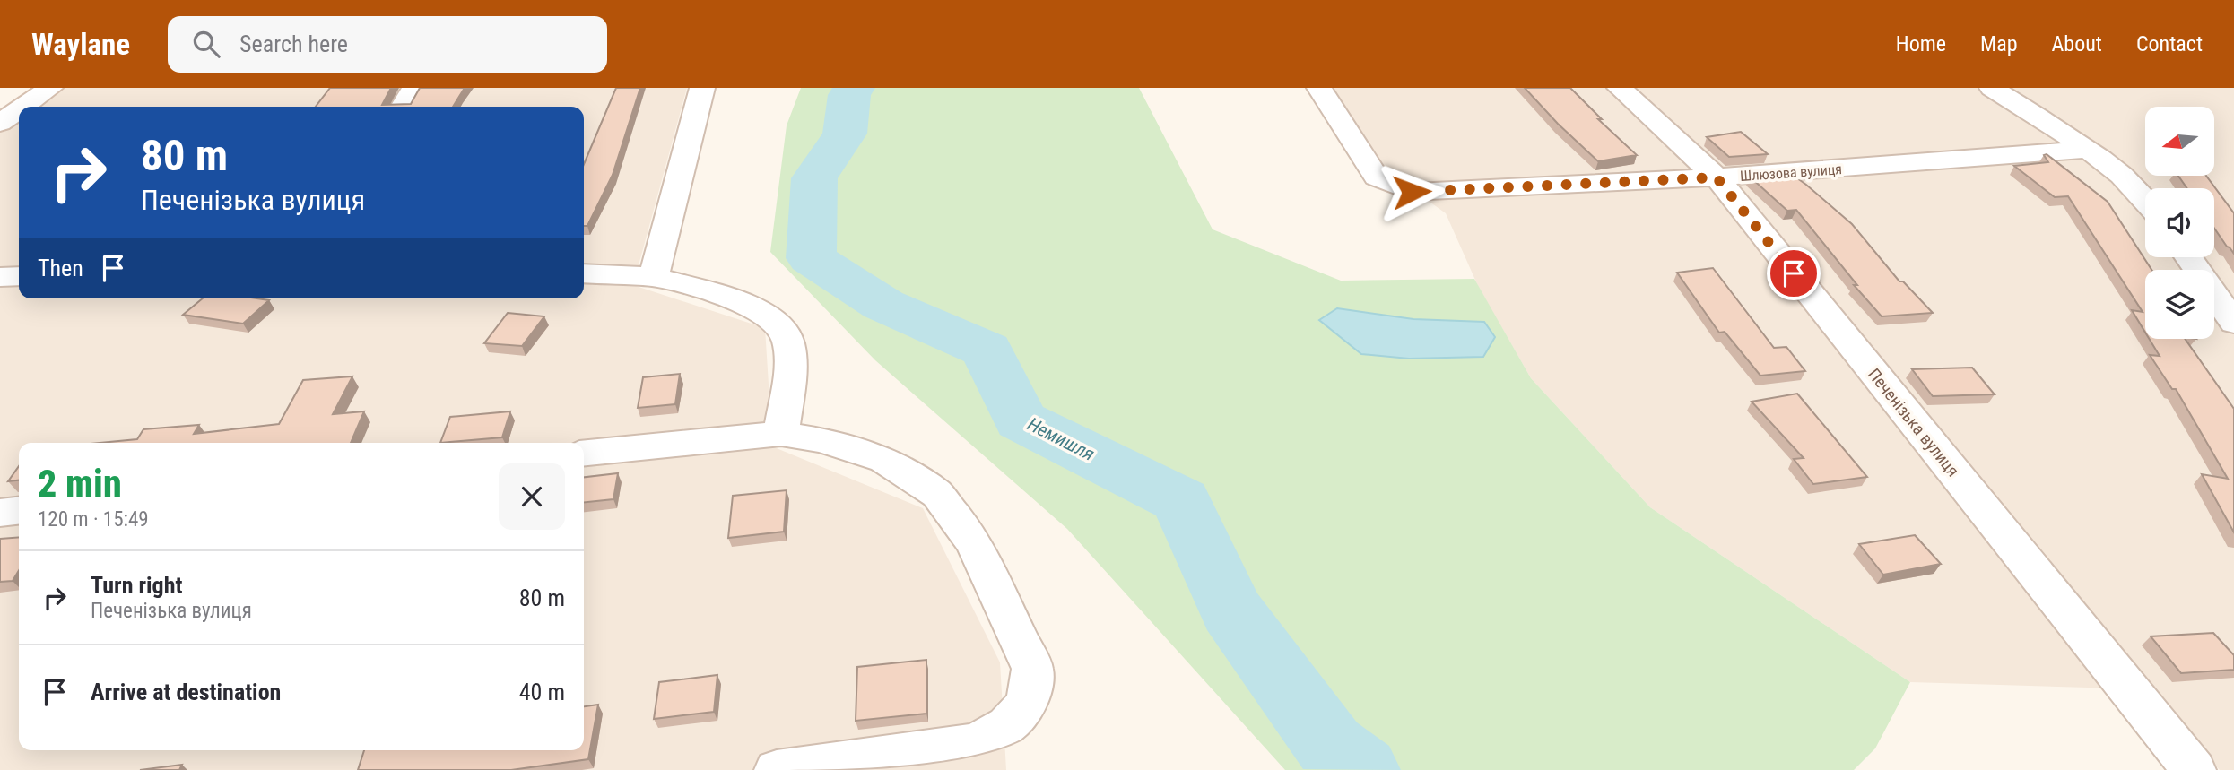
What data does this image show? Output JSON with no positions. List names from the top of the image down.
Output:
{
  "streets": {
    "street": ["Шлюзова вулиця", "Печенізька вулиця"]
  },
  "crossings": [
    ["Шлюзова вулиця", "Печенізька вулиця"]
  ],
  "water": ["Немишля"],
  "north": "left",
  "page": {
    "header": "Waylane",
    "search": "Search here",
    "nav": [
      "Home",
      "Map",
      "About",
      "Contact"
    ],
    "turn": ["80 m", "Печенізька вулиця"],
    "then": "Then",
    "heading": ["2 min", "120 m · 15:49"],
    "list": [
      {
        "name": "Turn right",
        "note": "Печенізька вулиця",
        "value": "80 m"
      },
      {
        "name": "Arrive at destination",
        "value": "40 m"
      }
    ]
  }
}
